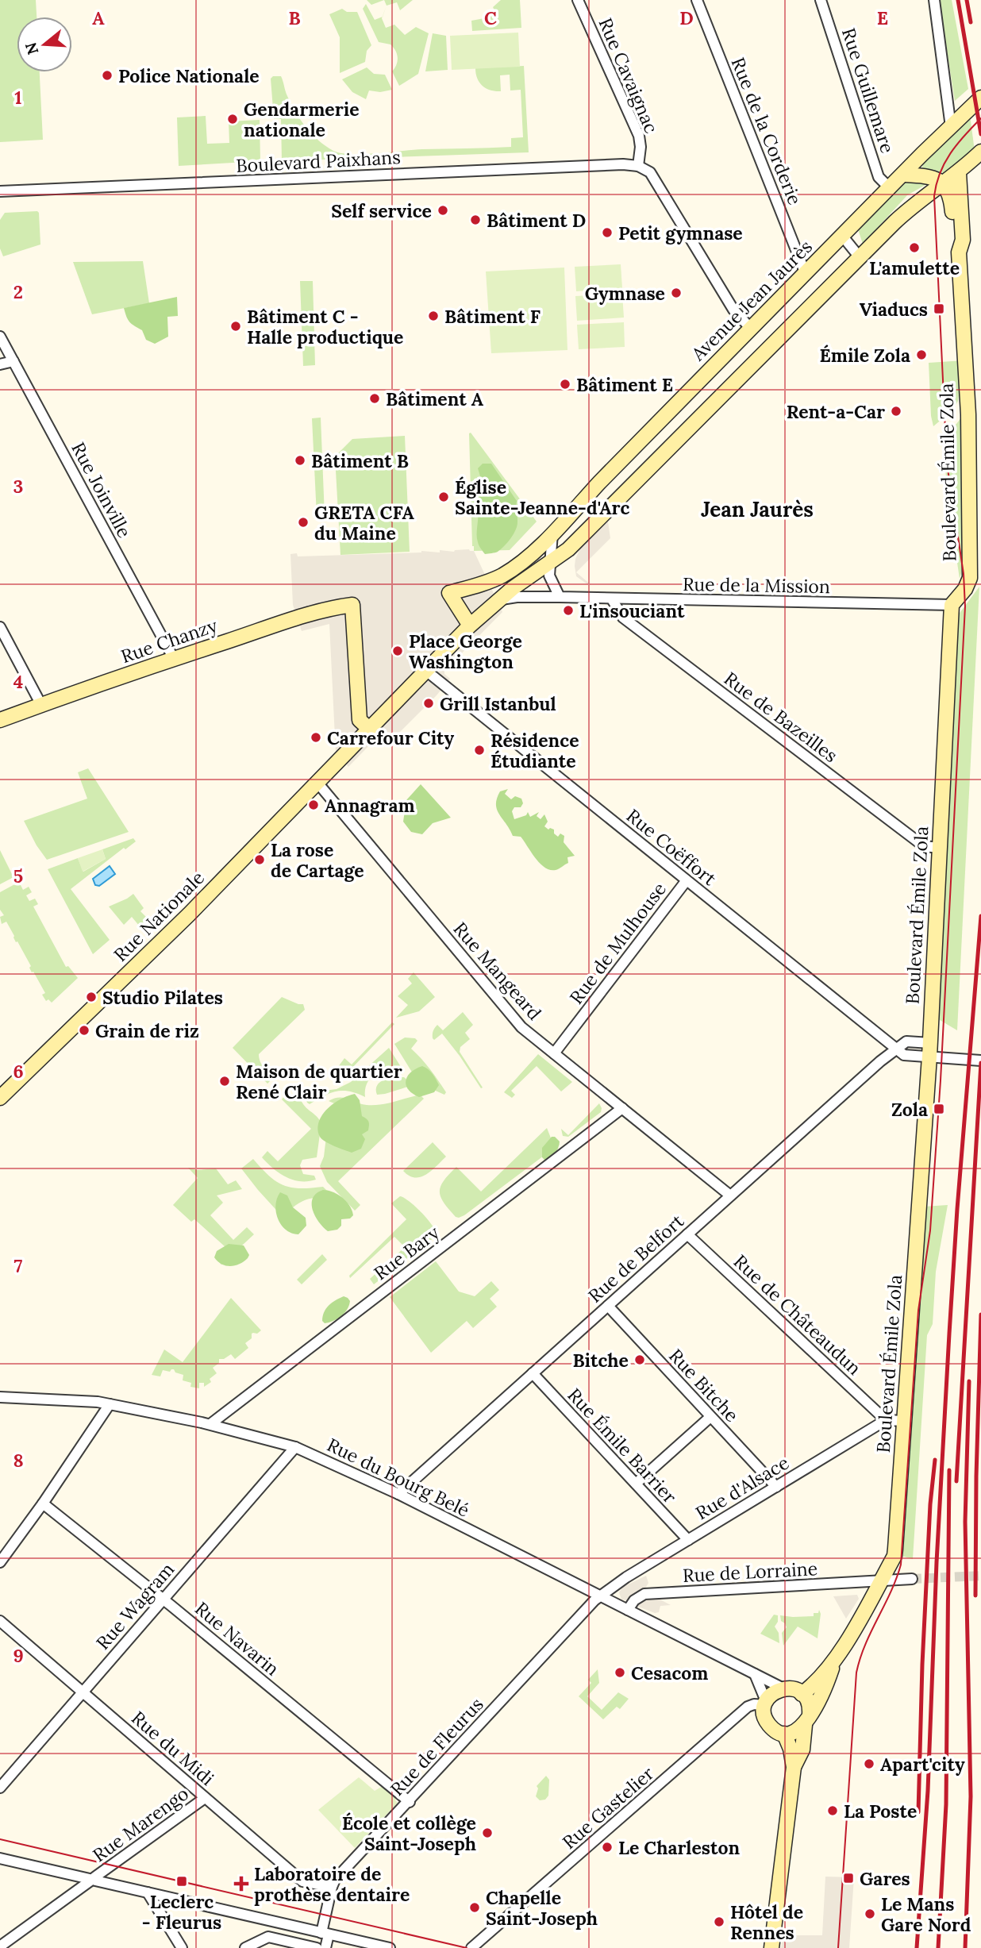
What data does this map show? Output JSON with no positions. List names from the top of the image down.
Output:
{
  "streets": {
    "main road": [
      "Avenue Jean Jaurès",
      "Boulevard Émile Zola",
      "Rue Chanzy",
      "Rue Nationale"
    ],
    "street": [
      "Rue Cavaignac",
      "Rue Guillemare",
      "Rue de la Corderie",
      "Boulevard Paixhans",
      "Rue Joinville",
      "Rue de la Mission",
      "Rue de Bazeilles",
      "Rue Coëffort",
      "Rue de Mulhouse",
      "Rue Mangeard",
      "Rue Bary",
      "Rue de Belfort",
      "Rue de Châteaudun",
      "Rue Bitche",
      "Rue Émile Barrier",
      "Rue du Bourg Belé",
      "Rue d'Alsace",
      "Rue de Lorraine",
      "Rue Wagram",
      "Rue Navarin",
      "Rue de Fleurus",
      "Rue du Midi",
      "Rue Gastelier",
      "Rue Marengo"
    ]
  },
  "crossings": [
    ["Rue Cavaignac", "Boulevard Paixhans"],
    ["Rue Guillemare", "Avenue Jean Jaurès"],
    ["Rue de la Corderie", "Avenue Jean Jaurès"],
    ["Boulevard Émile Zola", "Rue de la Mission"],
    ["Boulevard Émile Zola", "Rue de Bazeilles"],
    ["Boulevard Émile Zola", "Rue de Lorraine"],
    ["Rue Joinville", "Rue Chanzy"],
    ["Rue de la Mission", "Rue de Bazeilles"],
    ["Rue Chanzy", "Rue Nationale"],
    ["Rue Coëffort", "Rue de Mulhouse"],
    ["Rue Coëffort", "Rue de Belfort"],
    ["Rue Nationale", "Rue Mangeard"],
    ["Rue de Mulhouse", "Rue Mangeard"],
    ["Rue Mangeard", "Rue Bary"],
    ["Rue Mangeard", "Rue de Belfort"],
    ["Rue Bary", "Rue du Bourg Belé"],
    ["Rue de Belfort", "Rue de Châteaudun"],
    ["Rue de Belfort", "Rue Bitche"],
    ["Rue de Belfort", "Rue Émile Barrier"],
    ["Rue de Belfort", "Rue du Bourg Belé"],
    ["Rue de Châteaudun", "Rue d'Alsace"],
    ["Rue Bitche", "Rue d'Alsace"],
    ["Rue Émile Barrier", "Rue d'Alsace"],
    ["Rue du Bourg Belé", "Rue d'Alsace"],
    ["Rue du Bourg Belé", "Rue de Lorraine"],
    ["Rue du Bourg Belé", "Rue Wagram"],
    ["Rue du Bourg Belé", "Rue de Fleurus"],
    ["Rue du Bourg Belé", "Rue Gastelier"],
    ["Rue d'Alsace", "Rue de Fleurus"],
    ["Rue Wagram", "Rue Navarin"],
    ["Rue Wagram", "Rue du Midi"],
    ["Rue Navarin", "Rue de Fleurus"],
    ["Rue de Fleurus", "Rue du Midi"],
    ["Rue du Midi", "Rue Marengo"]
  ],
  "districts": ["Jean Jaurès"],
  "places": {
    "other": [
      "Police Nationale",
      "Gendarmerie nationale",
      "Self service",
      "Bâtiment D",
      "Petit gymnase",
      "L'amulette",
      "Gymnase",
      "Bâtiment F",
      "Bâtiment C - Halle productique",
      "Émile Zola",
      "Bâtiment E",
      "Bâtiment A",
      "Rent-a-Car",
      "Bâtiment B",
      "Église Sainte-Jeanne-d'Arc",
      "GRETA CFA du Maine",
      "L'insouciant",
      "Place George Washington",
      "Grill Istanbul",
      "Carrefour City",
      "Résidence Étudiante",
      "Annagram",
      "La rose de Cartage",
      "Studio Pilates",
      "Grain de riz",
      "Maison de quartier René Clair",
      "Bitche",
      "Cesacom",
      "Apart'city",
      "La Poste",
      "École et collège Saint-Joseph",
      "Le Charleston",
      "Chapelle Saint-Joseph",
      "Le Mans Gare Nord",
      "Hôtel de Rennes"
    ],
    "transit": [
      "Viaducs",
      "Zola",
      "Gares",
      "Leclerc - Fleurus"
    ],
    "health": ["Laboratoire de prothèse dentaire"]
  },
  "north": "left",
  "grid": {
    "columns": [
      "A",
      "B",
      "C",
      "D",
      "E"
    ],
    "rows": [
      "1",
      "2",
      "3",
      "4",
      "5",
      "6",
      "7",
      "8",
      "9"
    ]
  }
}
